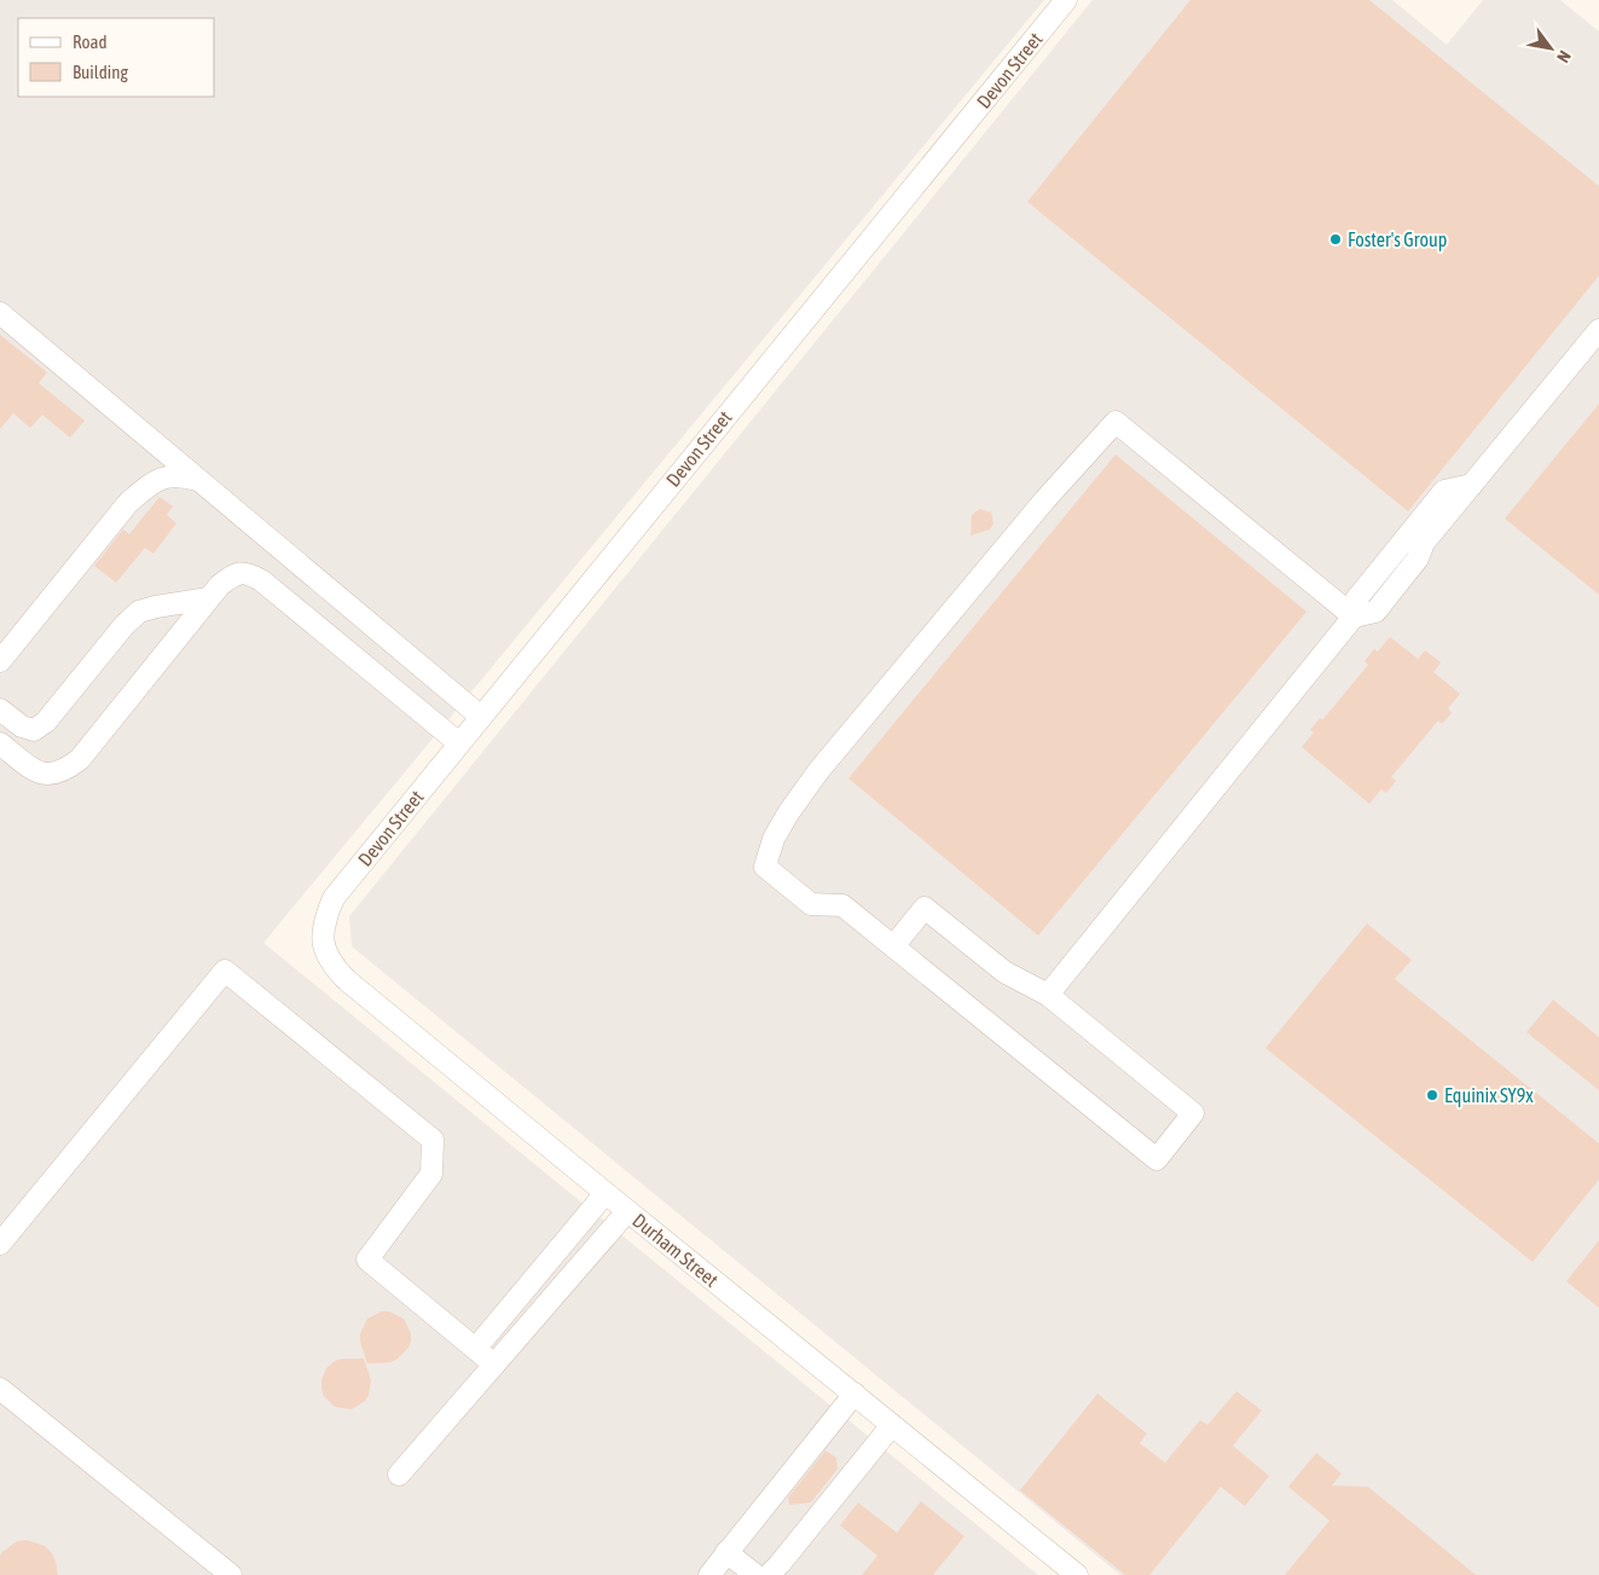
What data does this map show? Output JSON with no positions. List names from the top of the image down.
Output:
{
  "streets": {
    "street": ["Devon Street", "Durham Street"]
  },
  "crossings": [
    ["Devon Street", "Durham Street"]
  ],
  "places": ["Foster's Group", "Equinix SY9x"],
  "legend": ["Road", "Building"],
  "north": "bottom right"
}
